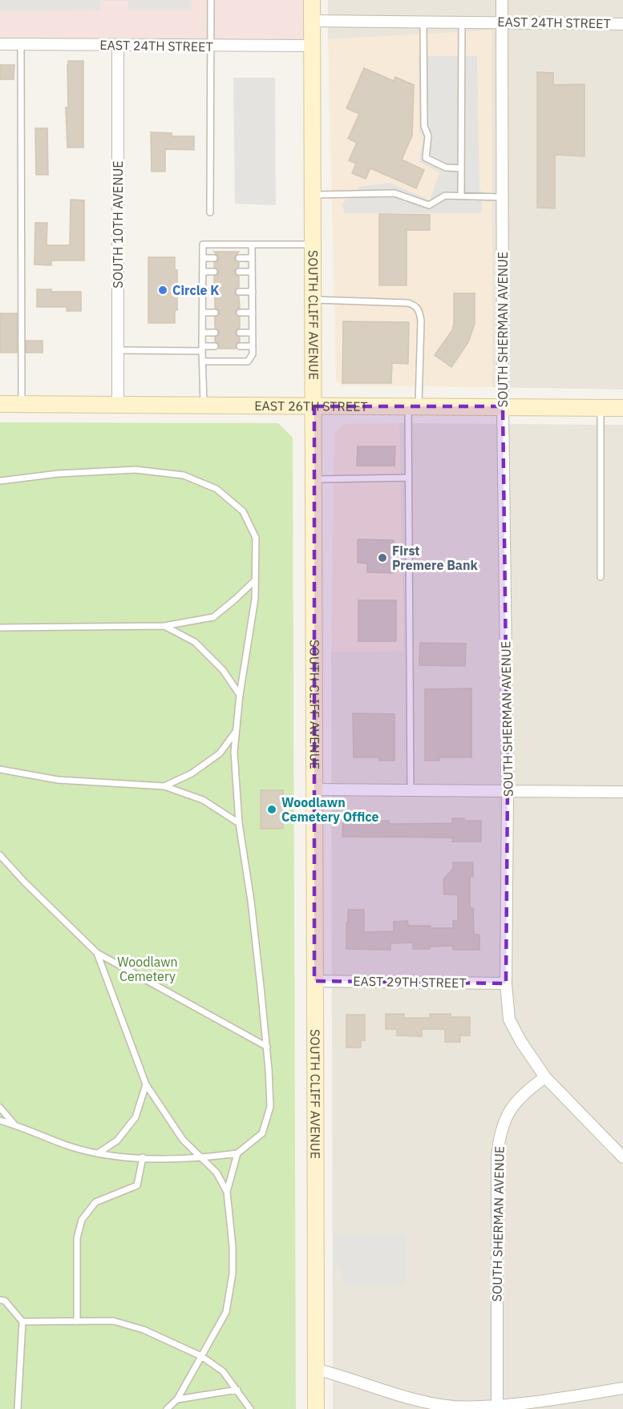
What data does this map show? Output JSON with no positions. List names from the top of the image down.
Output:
{
  "streets": {
    "main road": ["SOUTH CLIFF AVENUE", "EAST 26TH STREET"],
    "street": [
      "EAST 24TH STREET",
      "SOUTH 10TH AVENUE",
      "SOUTH SHERMAN AVENUE",
      "EAST 29TH STREET"
    ]
  },
  "crossings": [
    ["EAST 24TH STREET", "SOUTH 10TH AVENUE"],
    ["EAST 24TH STREET", "SOUTH CLIFF AVENUE"],
    ["EAST 24TH STREET", "SOUTH SHERMAN AVENUE"],
    ["SOUTH 10TH AVENUE", "EAST 26TH STREET"],
    ["SOUTH CLIFF AVENUE", "EAST 26TH STREET"],
    ["SOUTH CLIFF AVENUE", "EAST 29TH STREET"],
    ["SOUTH SHERMAN AVENUE", "EAST 26TH STREET"],
    ["SOUTH SHERMAN AVENUE", "EAST 29TH STREET"]
  ],
  "parks": ["Woodlawn Cemetery"],
  "places": ["Circle K", "First Premere Bank", "Woodlawn Cemetery Office"]
}
